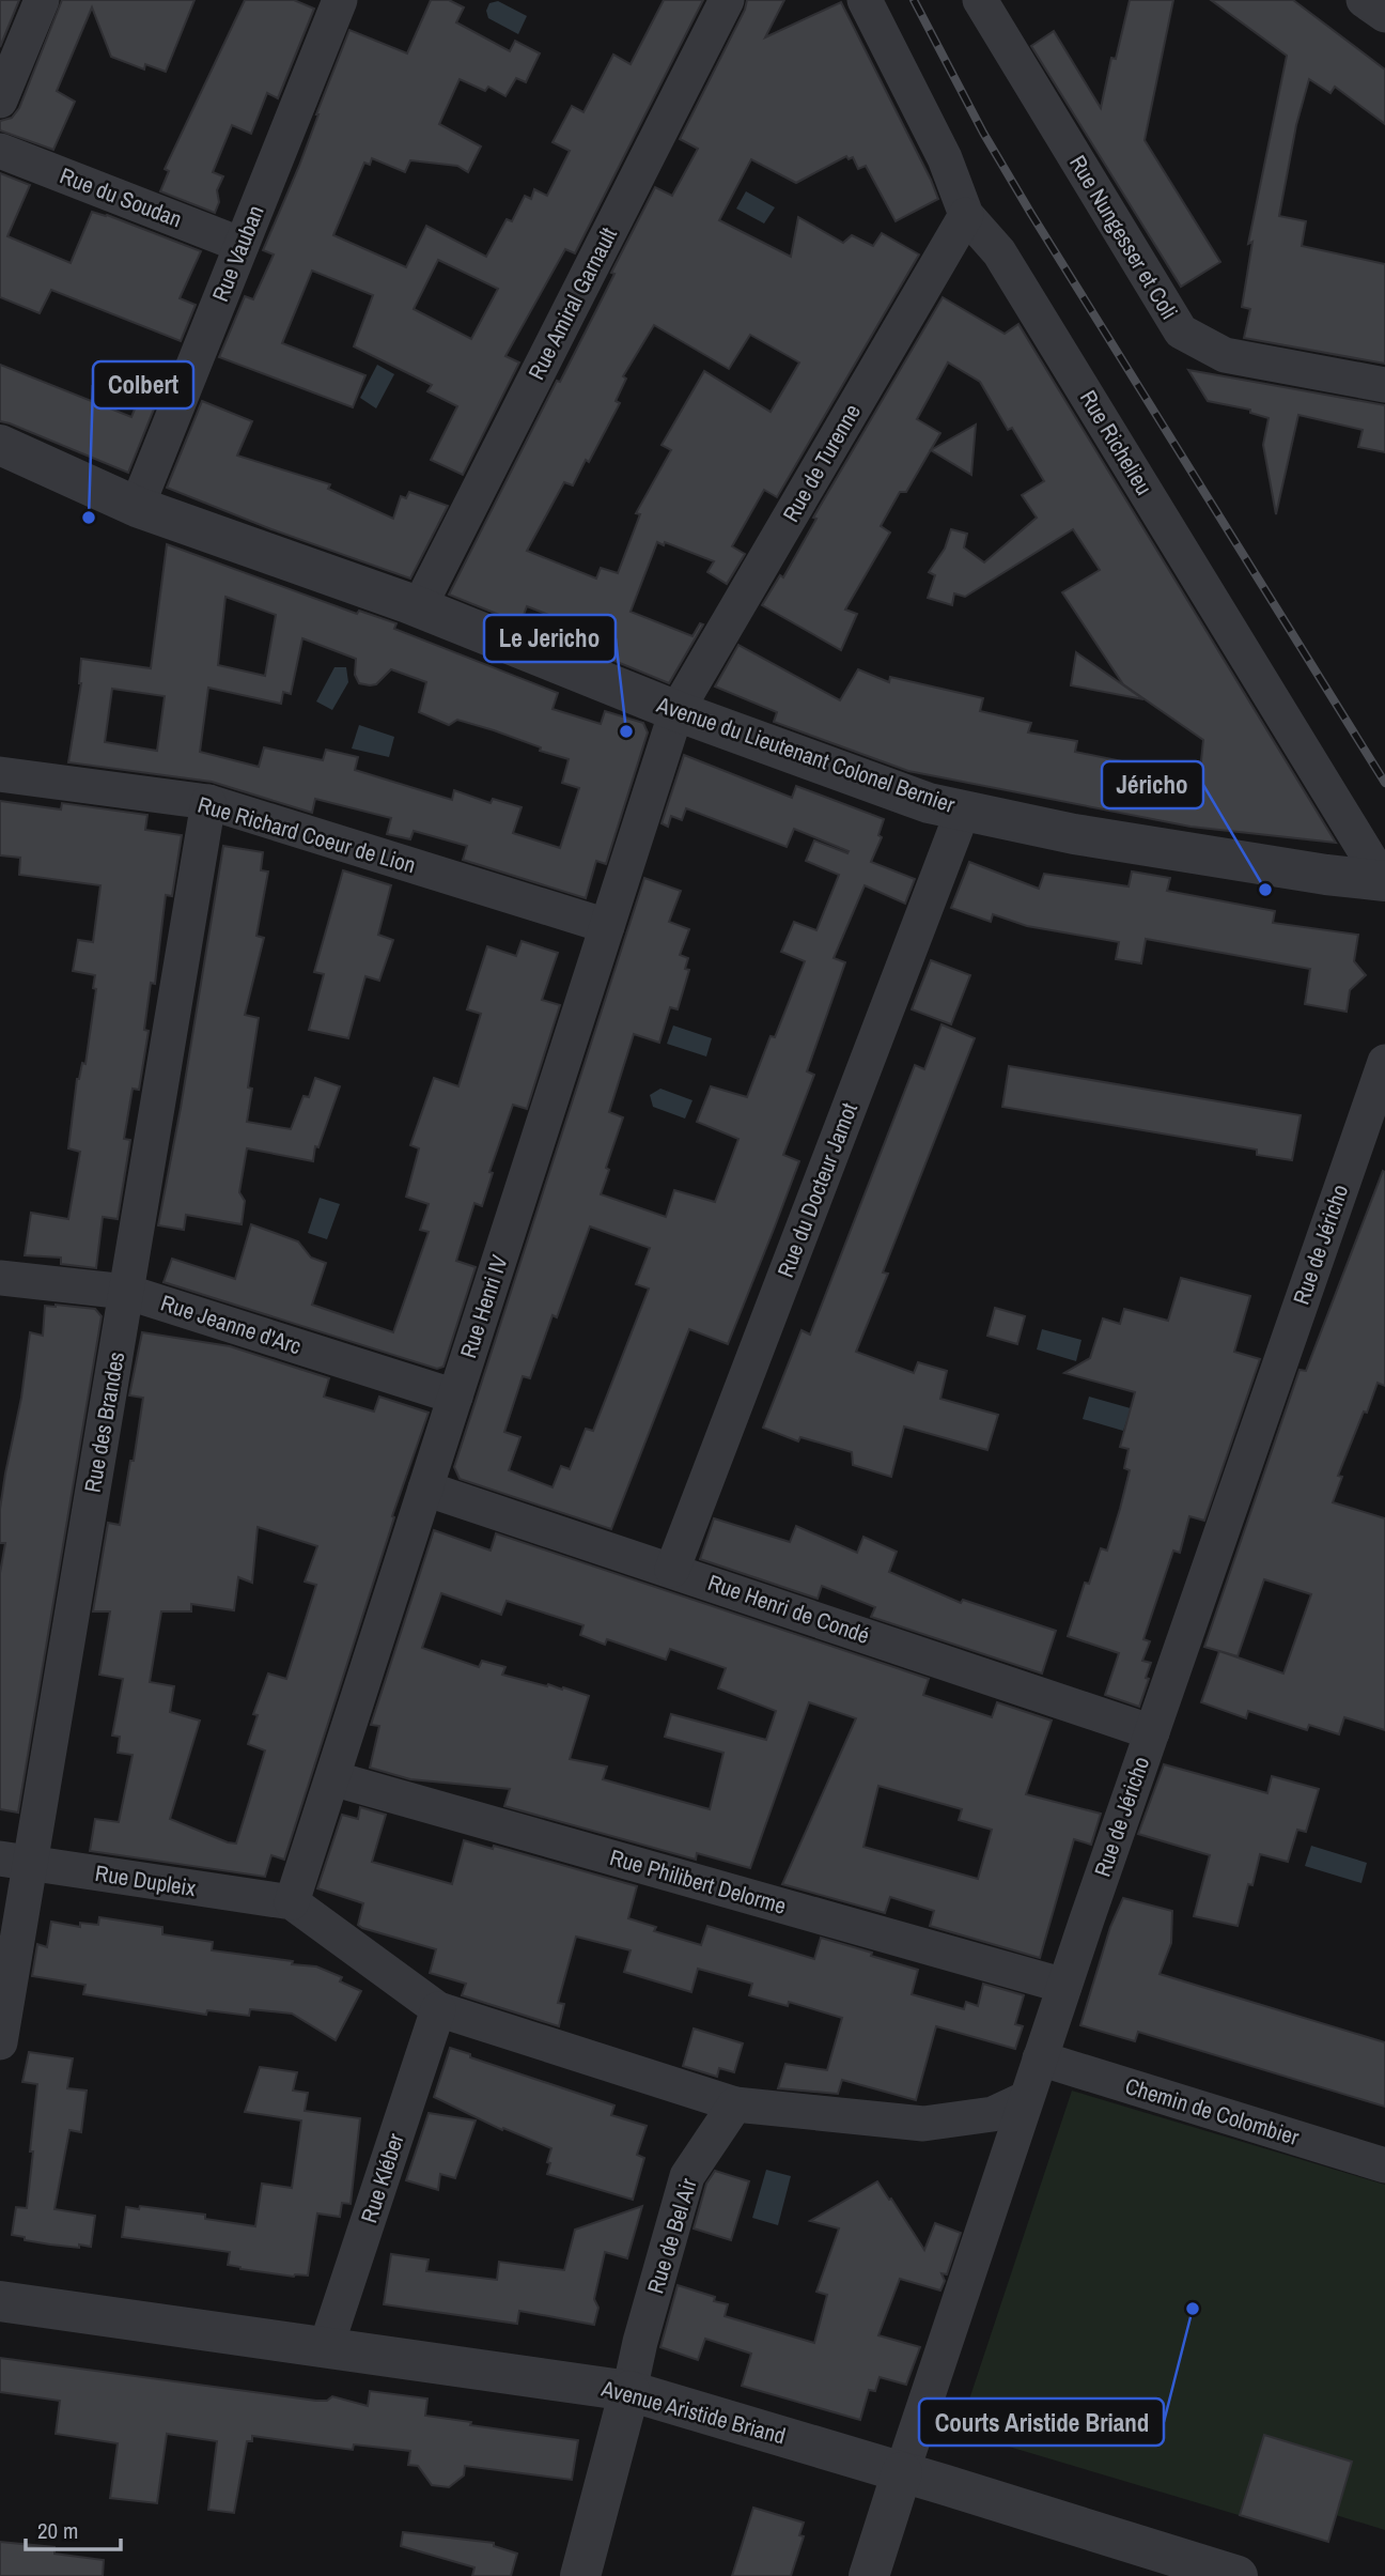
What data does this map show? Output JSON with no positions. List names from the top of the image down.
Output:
{
  "streets": {
    "street": [
      "Rue du Soudan",
      "Rue Nungesser et Coli",
      "Rue Vauban",
      "Rue Amiral Garnault",
      "Rue Richelieu",
      "Rue de Turenne",
      "Avenue du Lieutenant Colonel Bernier",
      "Rue Richard Coeur de Lion",
      "Rue du Docteur Jamot",
      "Rue de Jéricho",
      "Rue Henri IV",
      "Rue Jeanne d'Arc",
      "Rue des Brandes",
      "Rue Henri de Condé",
      "Rue Dupleix",
      "Rue Philibert Delorme",
      "Chemin de Colombier",
      "Rue Kléber",
      "Rue de Bel Air",
      "Avenue Aristide Briand"
    ]
  },
  "crossings": [
    ["Rue du Soudan", "Rue Vauban"],
    ["Rue Vauban", "Avenue du Lieutenant Colonel Bernier"],
    ["Rue Amiral Garnault", "Avenue du Lieutenant Colonel Bernier"],
    ["Rue Richelieu", "Rue de Turenne"],
    ["Rue Richelieu", "Avenue du Lieutenant Colonel Bernier"],
    ["Rue de Turenne", "Avenue du Lieutenant Colonel Bernier"],
    ["Rue de Turenne", "Rue Henri IV"],
    ["Avenue du Lieutenant Colonel Bernier", "Rue du Docteur Jamot"],
    ["Avenue du Lieutenant Colonel Bernier", "Rue Henri IV"],
    ["Rue Richard Coeur de Lion", "Rue Henri IV"],
    ["Rue Richard Coeur de Lion", "Rue des Brandes"],
    ["Rue du Docteur Jamot", "Rue Henri de Condé"],
    ["Rue de Jéricho", "Rue Henri de Condé"],
    ["Rue de Jéricho", "Rue Philibert Delorme"],
    ["Rue de Jéricho", "Chemin de Colombier"],
    ["Rue de Jéricho", "Avenue Aristide Briand"],
    ["Rue Henri IV", "Rue Jeanne d'Arc"],
    ["Rue Henri IV", "Rue Henri de Condé"],
    ["Rue Henri IV", "Rue Dupleix"],
    ["Rue Henri IV", "Rue Philibert Delorme"],
    ["Rue Jeanne d'Arc", "Rue des Brandes"],
    ["Rue des Brandes", "Rue Dupleix"],
    ["Rue Kléber", "Avenue Aristide Briand"],
    ["Rue de Bel Air", "Avenue Aristide Briand"]
  ],
  "places": [
    "Colbert",
    "Le Jericho",
    "Jéricho",
    "Courts Aristide Briand"
  ],
  "scale_bar": "20 m"
}
